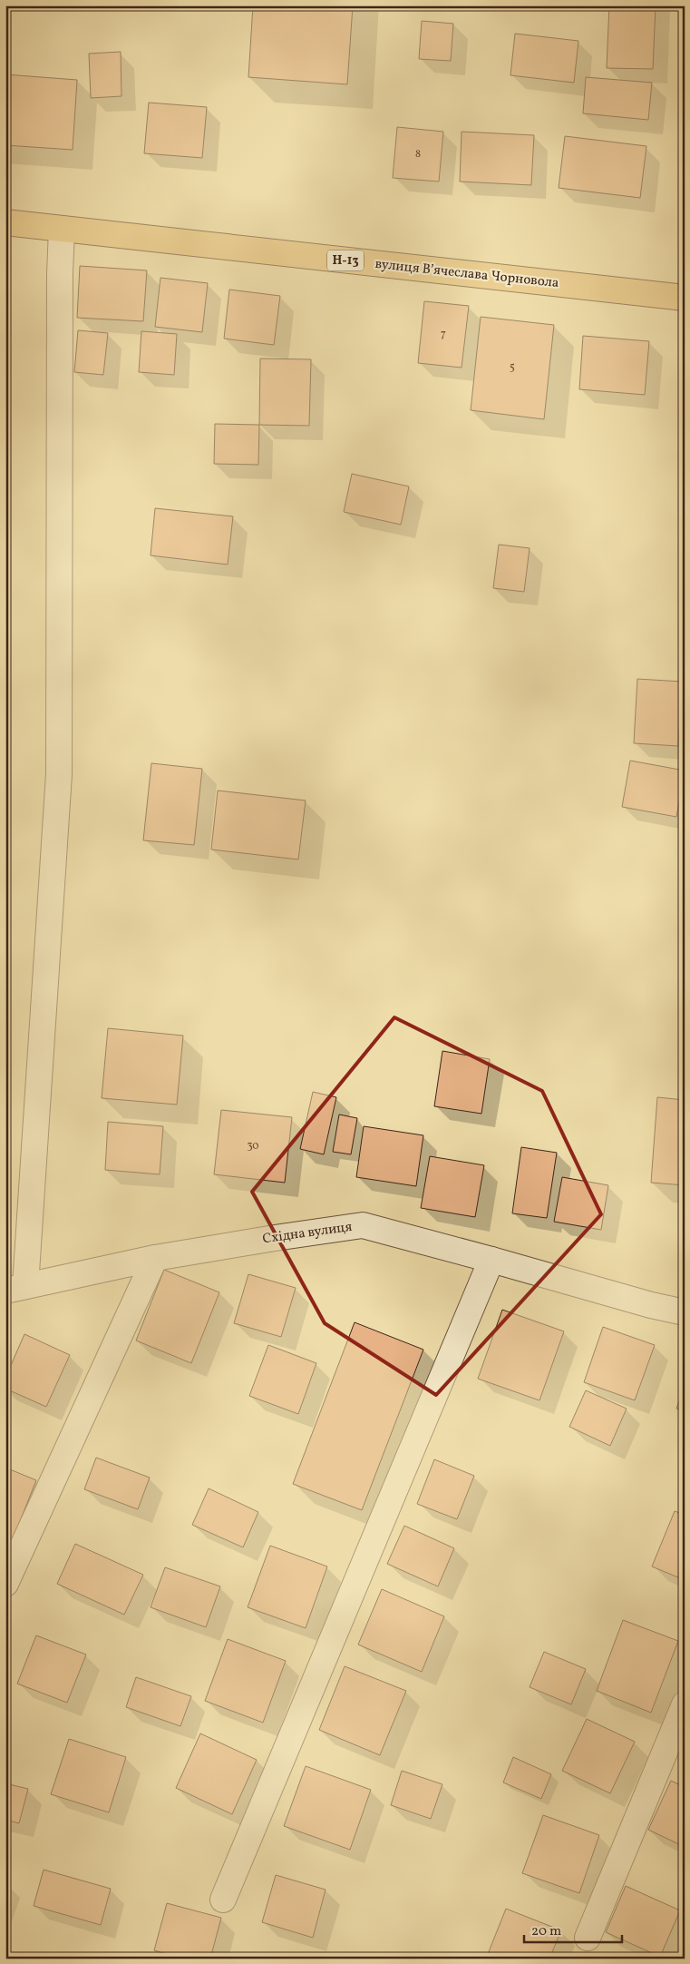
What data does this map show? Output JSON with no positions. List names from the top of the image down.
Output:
{
  "streets": {
    "main road": ["Н-13", "вулиця Вʼячеслава Чорновола"],
    "street": ["Східна вулиця"]
  },
  "house_numbers": [
    "8",
    "7",
    "5",
    "30"
  ],
  "scale_bar": "20 m"
}
